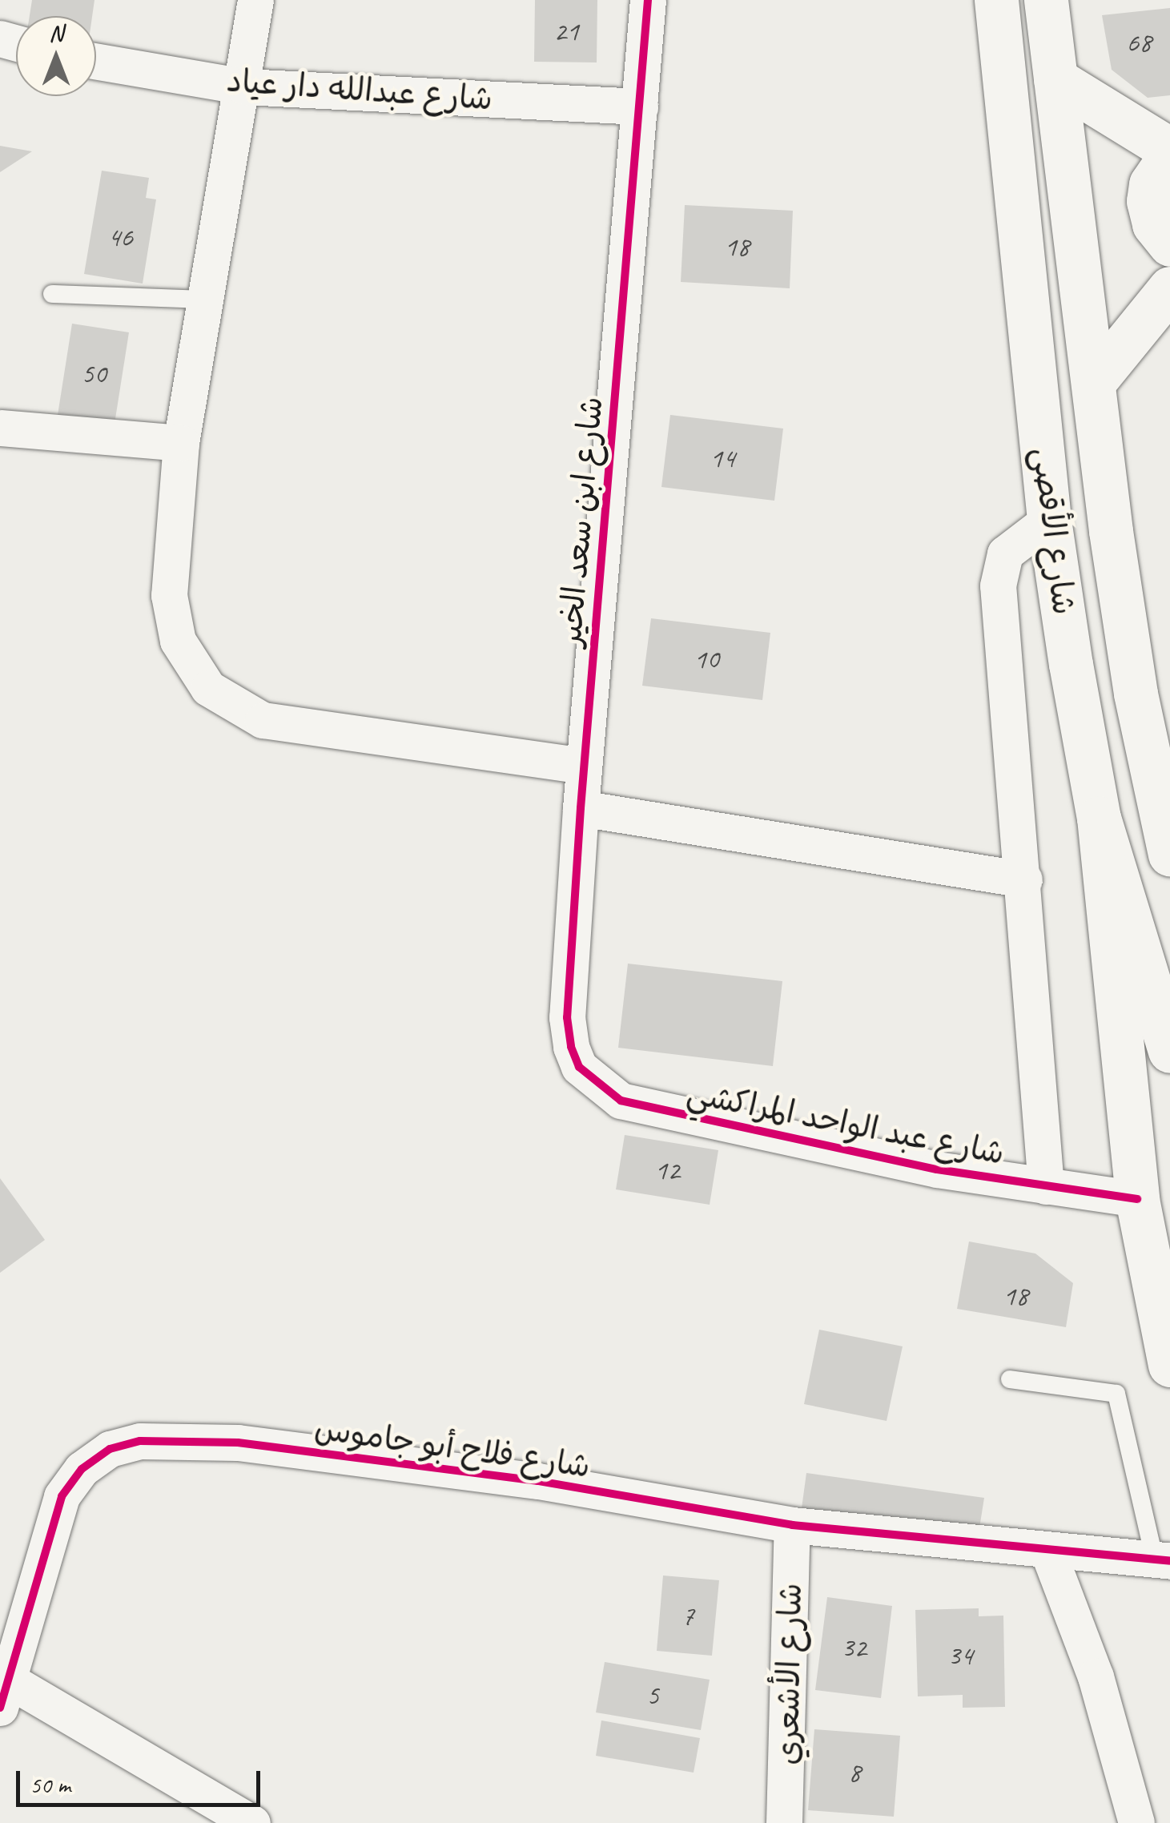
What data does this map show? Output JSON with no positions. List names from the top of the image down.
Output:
{
  "streets": {
    "main road": ["شارع الأقصى"],
    "street": [
      "شارع عبدالله دار عياد",
      "شارع ابن سعد الخير",
      "شارع عبد الواحد المراكشي",
      "شارع فلاح أبو جاموس",
      "شارع الأشعري"
    ]
  },
  "crossings": [
    ["شارع عبدالله دار عياد", "شارع ابن سعد الخير"],
    ["شارع ابن سعد الخير", "شارع عبد الواحد المراكشي"],
    ["شارع فلاح أبو جاموس", "شارع الأشعري"]
  ],
  "house_numbers": [
    "21",
    "68",
    "46",
    "18",
    "50",
    "14",
    "10",
    "12",
    "18",
    "7",
    "32",
    "34",
    "5",
    "8"
  ],
  "scale_bar": "50 m",
  "north": "top"
}
